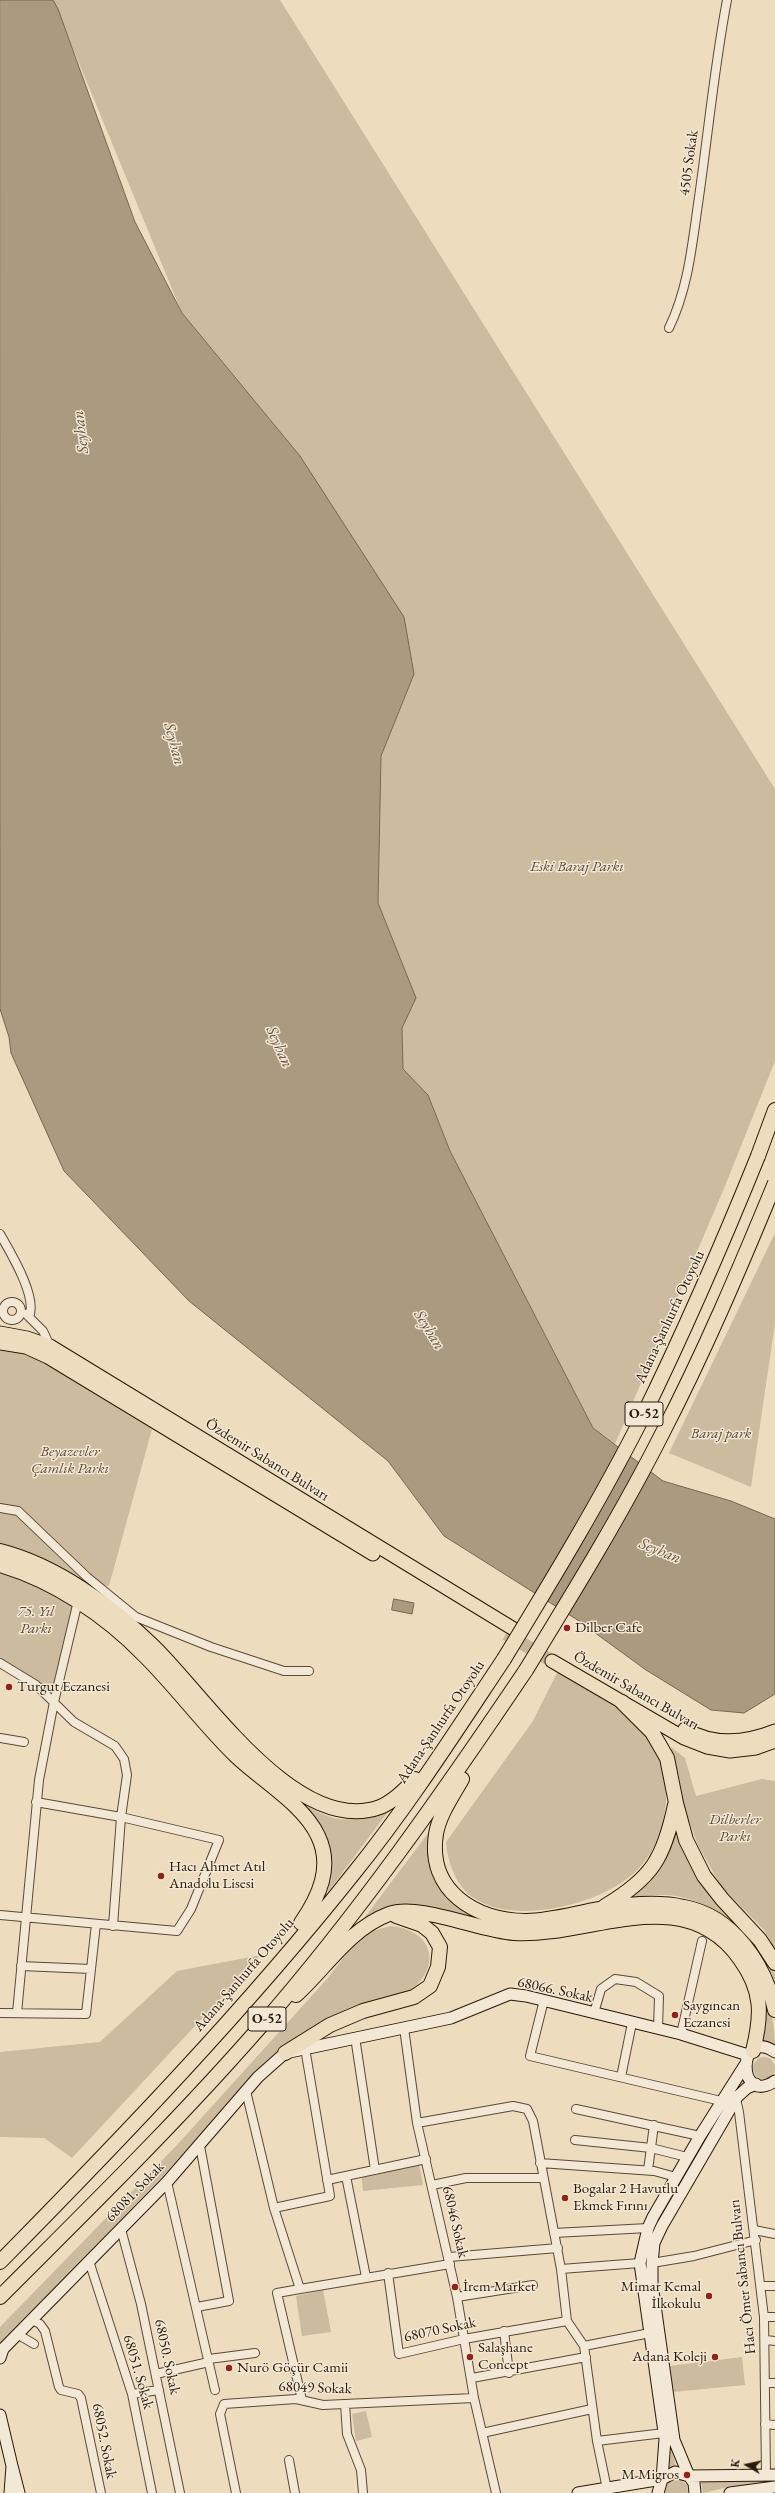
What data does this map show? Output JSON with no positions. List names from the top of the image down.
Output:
{
  "streets": {
    "highway": ["Adana-Şanlıurfa Otoyolu", "O-52"],
    "main road": ["Özdemir Sabancı Bulvarı", "68066. Sokak", "68081. Sokak"],
    "street": [
      "4505 Sokak",
      "68046 Sokak",
      "Hacı Ömer Sabancı Bulvarı",
      "68070 Sokak",
      "68050. Sokak",
      "68051. Sokak",
      "68049 Sokak",
      "68052. Sokak"
    ]
  },
  "crossings": [
    ["68066. Sokak", "68081. Sokak"],
    ["68066. Sokak", "68046 Sokak"],
    ["68081. Sokak", "68050. Sokak"],
    ["68081. Sokak", "68051. Sokak"],
    ["68081. Sokak", "68052. Sokak"],
    ["68046 Sokak", "68070 Sokak"],
    ["68046 Sokak", "68049 Sokak"]
  ],
  "water": ["Seyhan"],
  "parks": [
    "Eski Baraj Parkı",
    "Baraj park",
    "Beyazevler Çamlık Parkı",
    "75. Yıl Parkı",
    "Dilberler Parkı"
  ],
  "places": [
    "Dilber Cafe",
    "Turgut Eczanesi",
    "Hacı Ahmet Atıl Anadolu Lisesi",
    "Saygıncan Eczanesi",
    "Bogalar 2 Havutlu Ekmek Fırını",
    "İrem Market",
    "Mimar Kemal İlkokulu",
    "Salaşhane Concept",
    "Adana Koleji",
    "Nurö Göçür Camii",
    "M Migros"
  ],
  "north": "left"
}
